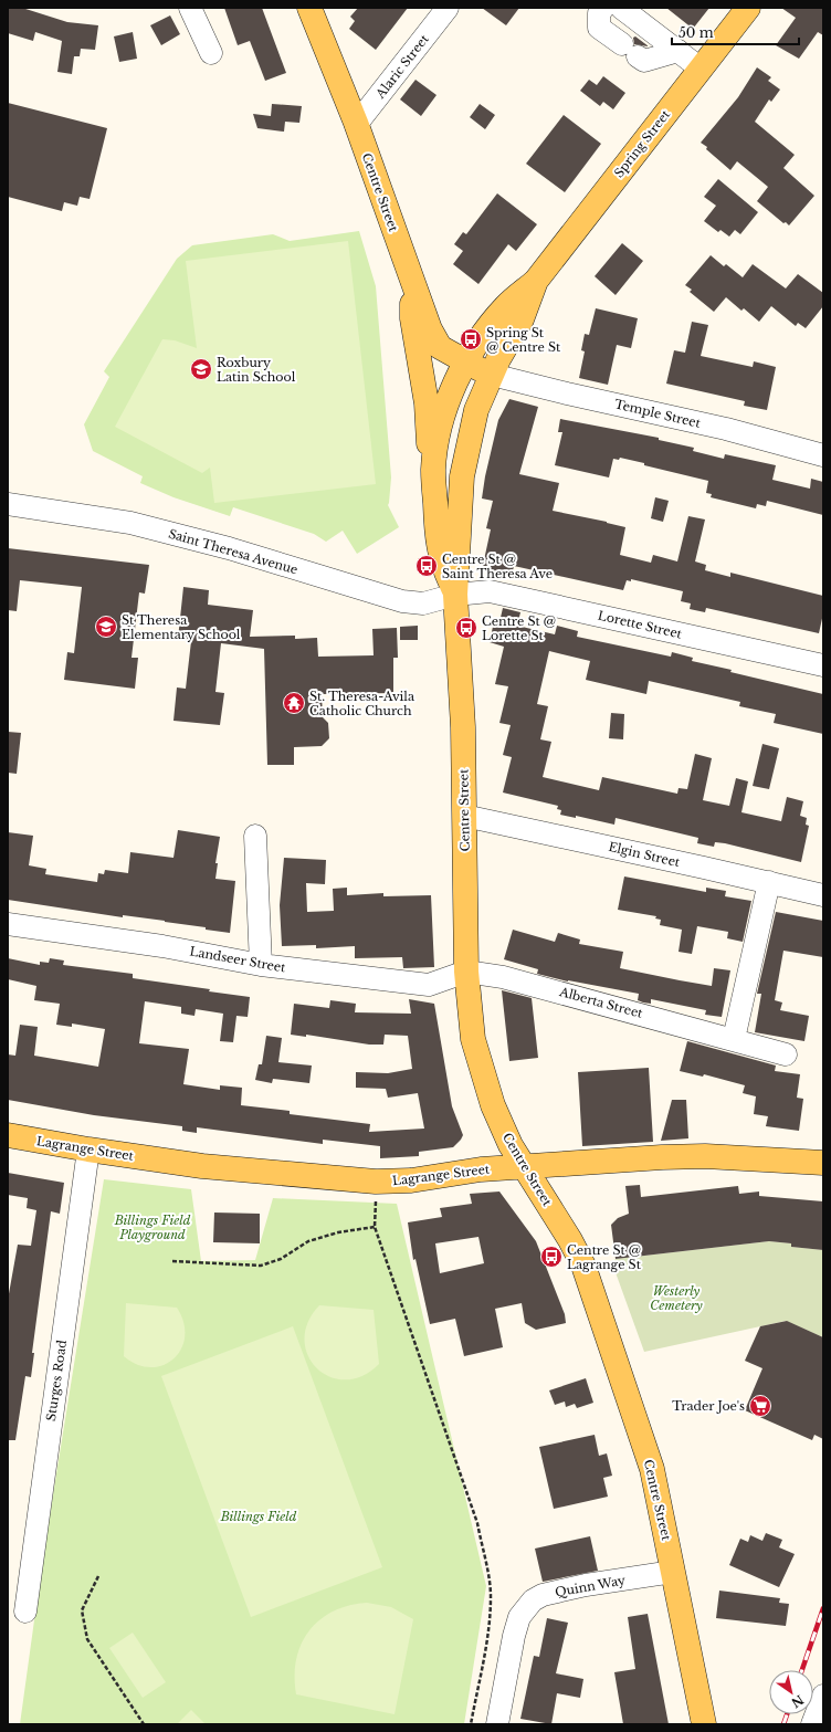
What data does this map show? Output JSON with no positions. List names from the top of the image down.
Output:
{
  "streets": {
    "main road": ["Spring Street", "Centre Street", "Lagrange Street"],
    "street": [
      "Alaric Street",
      "Temple Street",
      "Saint Theresa Avenue",
      "Lorette Street",
      "Elgin Street",
      "Landseer Street",
      "Alberta Street",
      "Sturges Road",
      "Quinn Way"
    ]
  },
  "crossings": [
    ["Alaric Street", "Centre Street"],
    ["Spring Street", "Centre Street"],
    ["Spring Street", "Temple Street"],
    ["Centre Street", "Temple Street"],
    ["Centre Street", "Saint Theresa Avenue"],
    ["Centre Street", "Lorette Street"],
    ["Centre Street", "Elgin Street"],
    ["Centre Street", "Landseer Street"],
    ["Centre Street", "Alberta Street"],
    ["Centre Street", "Lagrange Street"],
    ["Centre Street", "Quinn Way"],
    ["Saint Theresa Avenue", "Lorette Street"],
    ["Landseer Street", "Alberta Street"],
    ["Lagrange Street", "Sturges Road"]
  ],
  "parks": ["Billings Field Playground", "Westerly Cemetery", "Billings Field"],
  "places": {
    "bus stop": [
      "Spring St @ Centre St",
      "Centre St @ Saint Theresa Ave",
      "Centre St @ Lorette St",
      "Centre St @ Lagrange St"
    ],
    "school or university": ["Roxbury Latin School", "St Theresa Elementary School"],
    "temple": ["St. Theresa-Avila Catholic Church"],
    "supermarket": ["Trader Joe's"]
  },
  "scale_bar": "50 m",
  "north": "bottom right"
}
